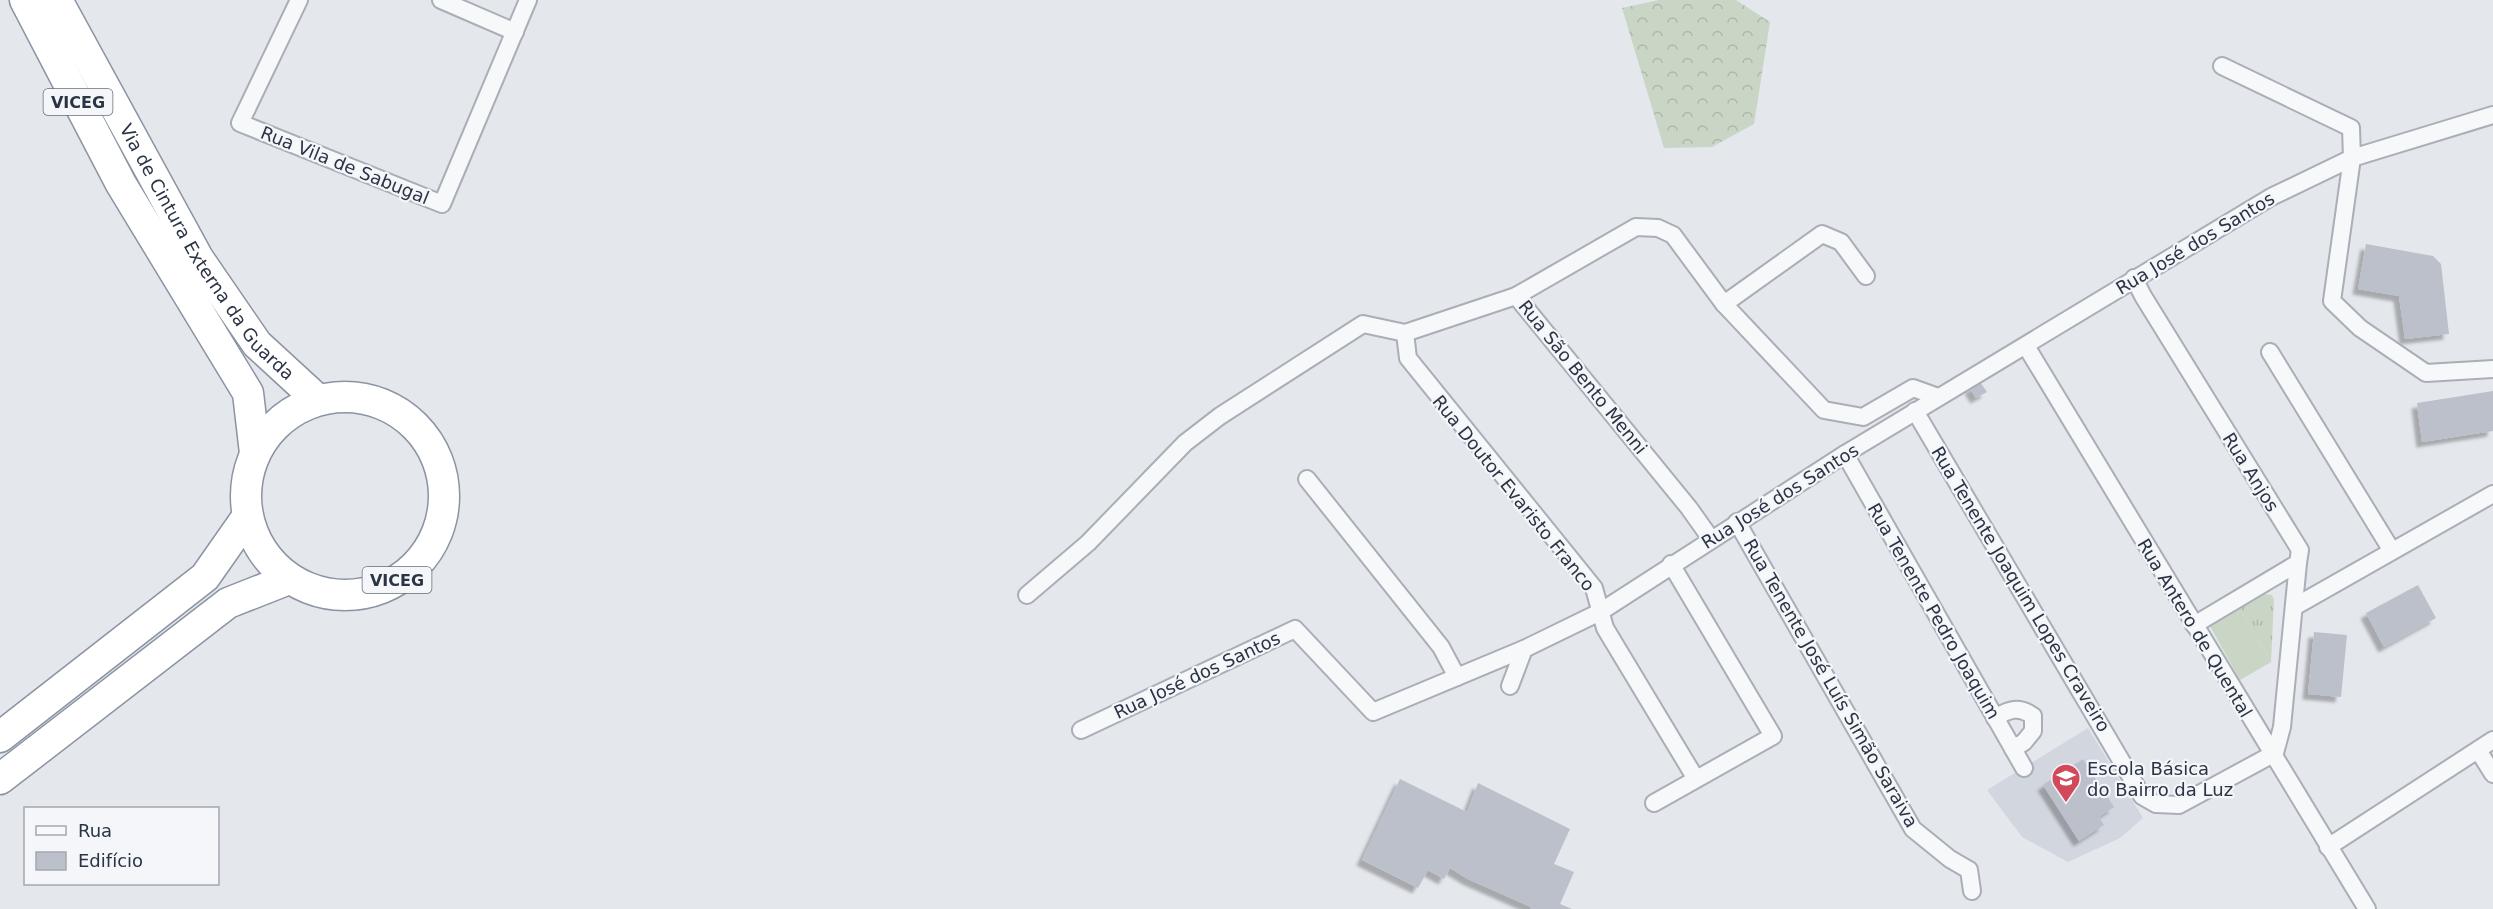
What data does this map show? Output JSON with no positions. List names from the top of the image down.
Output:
{
  "streets": {
    "highway": ["VICEG", "Via de Cintura Externa da Guarda"],
    "street": [
      "Rua Vila de Sabugal",
      "Rua José dos Santos",
      "Rua São Bento Menni",
      "Rua Anjos",
      "Rua Doutor Evaristo Franco",
      "Rua Tenente Joaquim Lopes Craveiro",
      "Rua Tenente Pedro Joaquim",
      "Rua Antero de Quental",
      "Rua Tenente José Luís Simão Saraiva"
    ]
  },
  "crossings": [
    ["Rua José dos Santos", "Rua São Bento Menni"],
    ["Rua José dos Santos", "Rua Anjos"],
    ["Rua José dos Santos", "Rua Doutor Evaristo Franco"],
    ["Rua José dos Santos", "Rua Tenente Joaquim Lopes Craveiro"],
    ["Rua José dos Santos", "Rua Tenente Pedro Joaquim"],
    ["Rua José dos Santos", "Rua Antero de Quental"],
    ["Rua José dos Santos", "Rua Tenente José Luís Simão Saraiva"],
    ["Rua Anjos", "Rua Tenente Joaquim Lopes Craveiro"],
    ["Rua Anjos", "Rua Antero de Quental"],
    ["Rua Tenente Joaquim Lopes Craveiro", "Rua Antero de Quental"]
  ],
  "places": {
    "school or university": ["Escola Básica do Bairro da Luz"]
  },
  "legend": ["Rua", "Edifício"]
}
